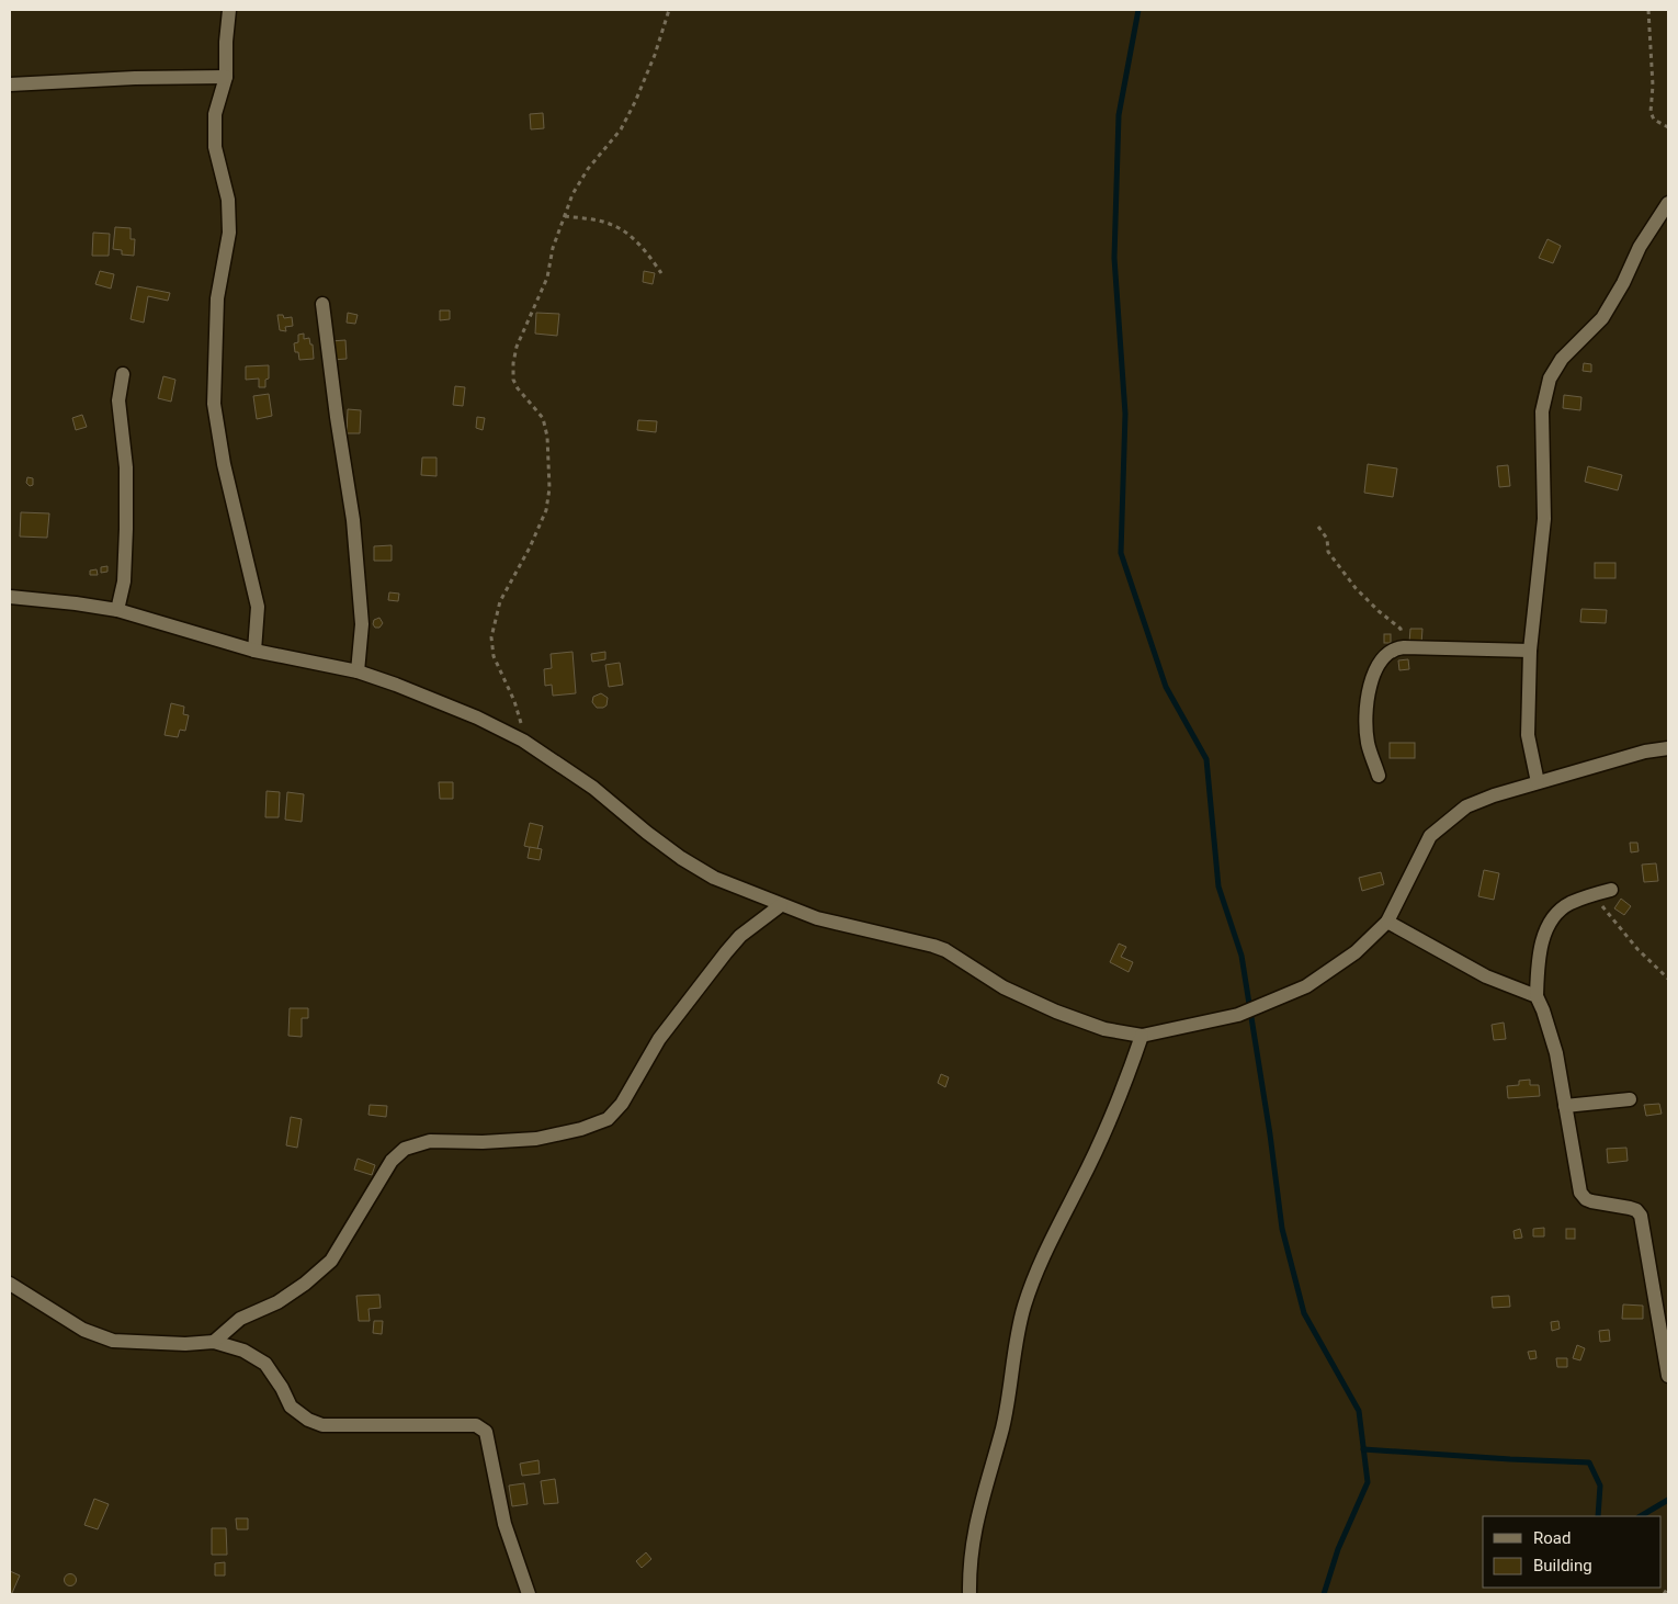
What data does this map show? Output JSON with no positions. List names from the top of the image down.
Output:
{
  "legend": ["Road", "Building"]
}
